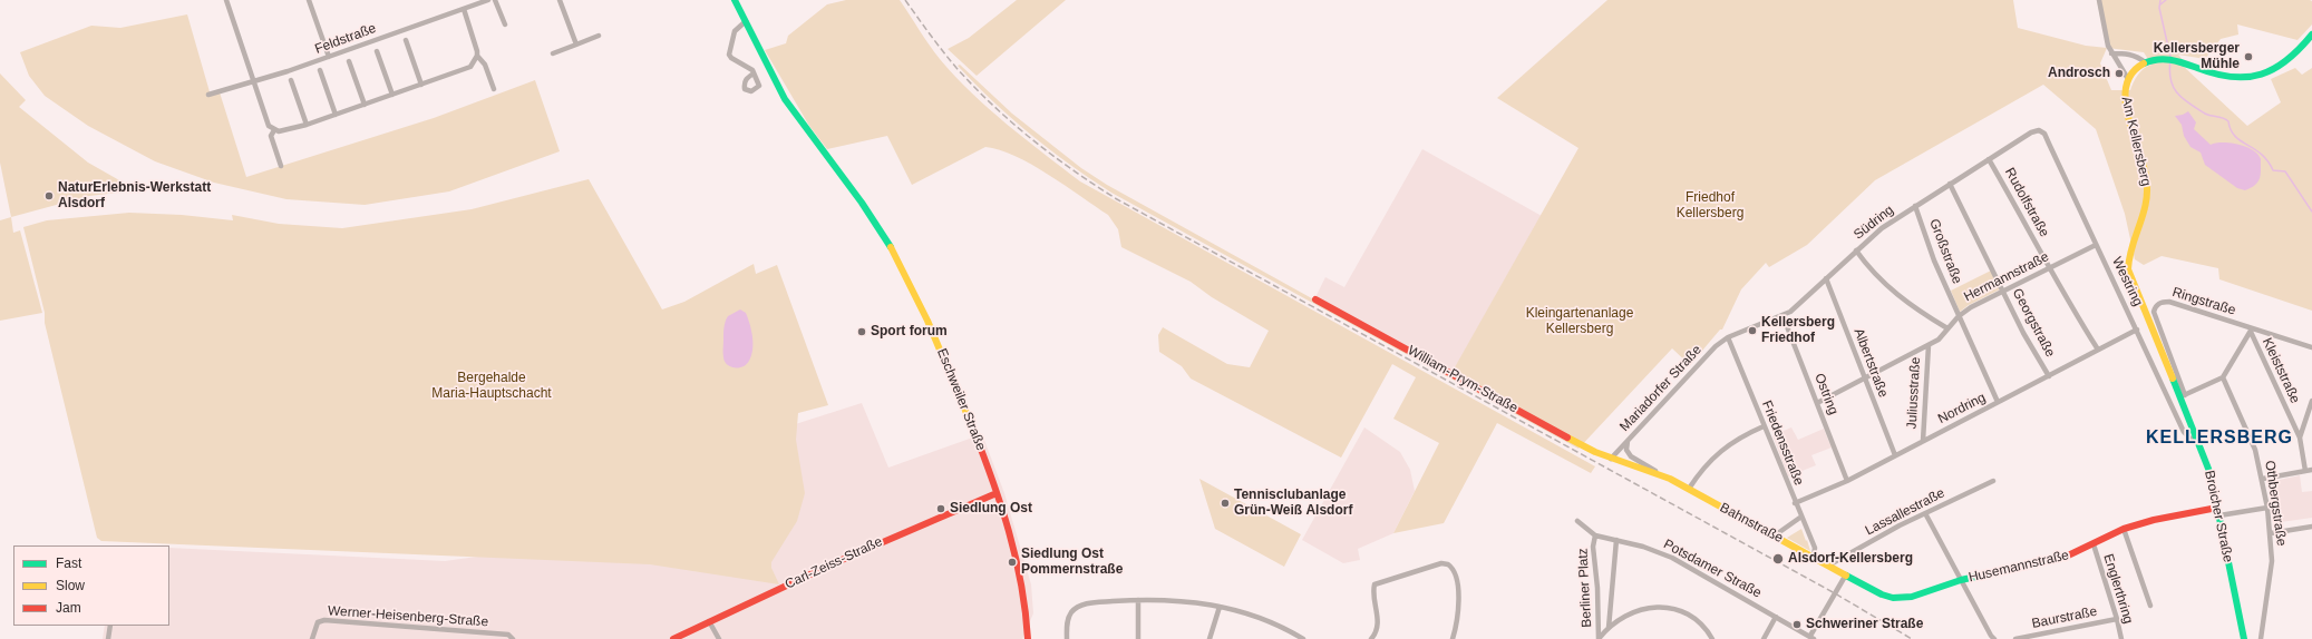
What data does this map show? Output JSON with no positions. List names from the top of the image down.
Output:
{
  "streets": {
    "street": [
      "Feldstraße",
      "Am Kellersberg",
      "Rudolfstraße",
      "Südring",
      "Großstraße",
      "Hermannstraße",
      "Westring",
      "Ringstraße",
      "Georgstraße",
      "Albertstraße",
      "Kleiststraße",
      "William-Prym-Straße",
      "Mariadorfer Straße",
      "Juliusstraße",
      "Ostring",
      "Eschweiler Straße",
      "Nordring",
      "Friedensstraße",
      "Othbergstraße",
      "Lassallestraße",
      "Broicher Straße",
      "Bahnstraße",
      "Carl-Zeiss-Straße",
      "Husemannstraße",
      "Potsdamer Straße",
      "Berliner Platz",
      "Englerthring",
      "Werner-Heisenberg-Straße",
      "Baurstraße"
    ]
  },
  "crossings": [
    ["Am Kellersberg", "Ringstraße"],
    ["Am Kellersberg", "Broicher Straße"],
    ["Rudolfstraße", "Südring"],
    ["Rudolfstraße", "Hermannstraße"],
    ["Rudolfstraße", "Nordring"],
    ["Südring", "Großstraße"],
    ["Südring", "Westring"],
    ["Südring", "Georgstraße"],
    ["Südring", "Albertstraße"],
    ["Südring", "Mariadorfer Straße"],
    ["Südring", "Ostring"],
    ["Südring", "Friedensstraße"],
    ["Großstraße", "Hermannstraße"],
    ["Großstraße", "Nordring"],
    ["Hermannstraße", "Westring"],
    ["Hermannstraße", "Georgstraße"],
    ["Hermannstraße", "Albertstraße"],
    ["Hermannstraße", "Juliusstraße"],
    ["Hermannstraße", "Ostring"],
    ["Westring", "Nordring"],
    ["Westring", "Broicher Straße"],
    ["Ringstraße", "Kleiststraße"],
    ["Ringstraße", "Broicher Straße"],
    ["Georgstraße", "Nordring"],
    ["Albertstraße", "Nordring"],
    ["William-Prym-Straße", "Mariadorfer Straße"],
    ["William-Prym-Straße", "Bahnstraße"],
    ["Mariadorfer Straße", "Friedensstraße"],
    ["Mariadorfer Straße", "Bahnstraße"],
    ["Juliusstraße", "Nordring"],
    ["Ostring", "Nordring"],
    ["Eschweiler Straße", "Carl-Zeiss-Straße"],
    ["Nordring", "Friedensstraße"],
    ["Friedensstraße", "Bahnstraße"],
    ["Lassallestraße", "Bahnstraße"],
    ["Broicher Straße", "Husemannstraße"],
    ["Bahnstraße", "Husemannstraße"],
    ["Husemannstraße", "Englerthring"],
    ["Potsdamer Straße", "Berliner Platz"],
    ["Englerthring", "Baurstraße"]
  ],
  "districts": ["KELLERSBERG"],
  "parks": ["Friedhof Kellersberg", "Kleingartenanlage Kellersberg", "Bergehalde Maria-Hauptschacht"],
  "places": [
    "Kellersberger Mühle",
    "Androsch",
    "NaturErlebnis-Werkstatt Alsdorf",
    "Kellersberg Friedhof",
    "Sport forum",
    "Tennisclubanlage Grün-Weiß Alsdorf",
    "Siedlung Ost",
    "Alsdorf-Kellersberg",
    "Siedlung Ost Pommernstraße",
    "Schweriner Straße"
  ],
  "legend": ["Fast", "Slow", "Jam"]
}
